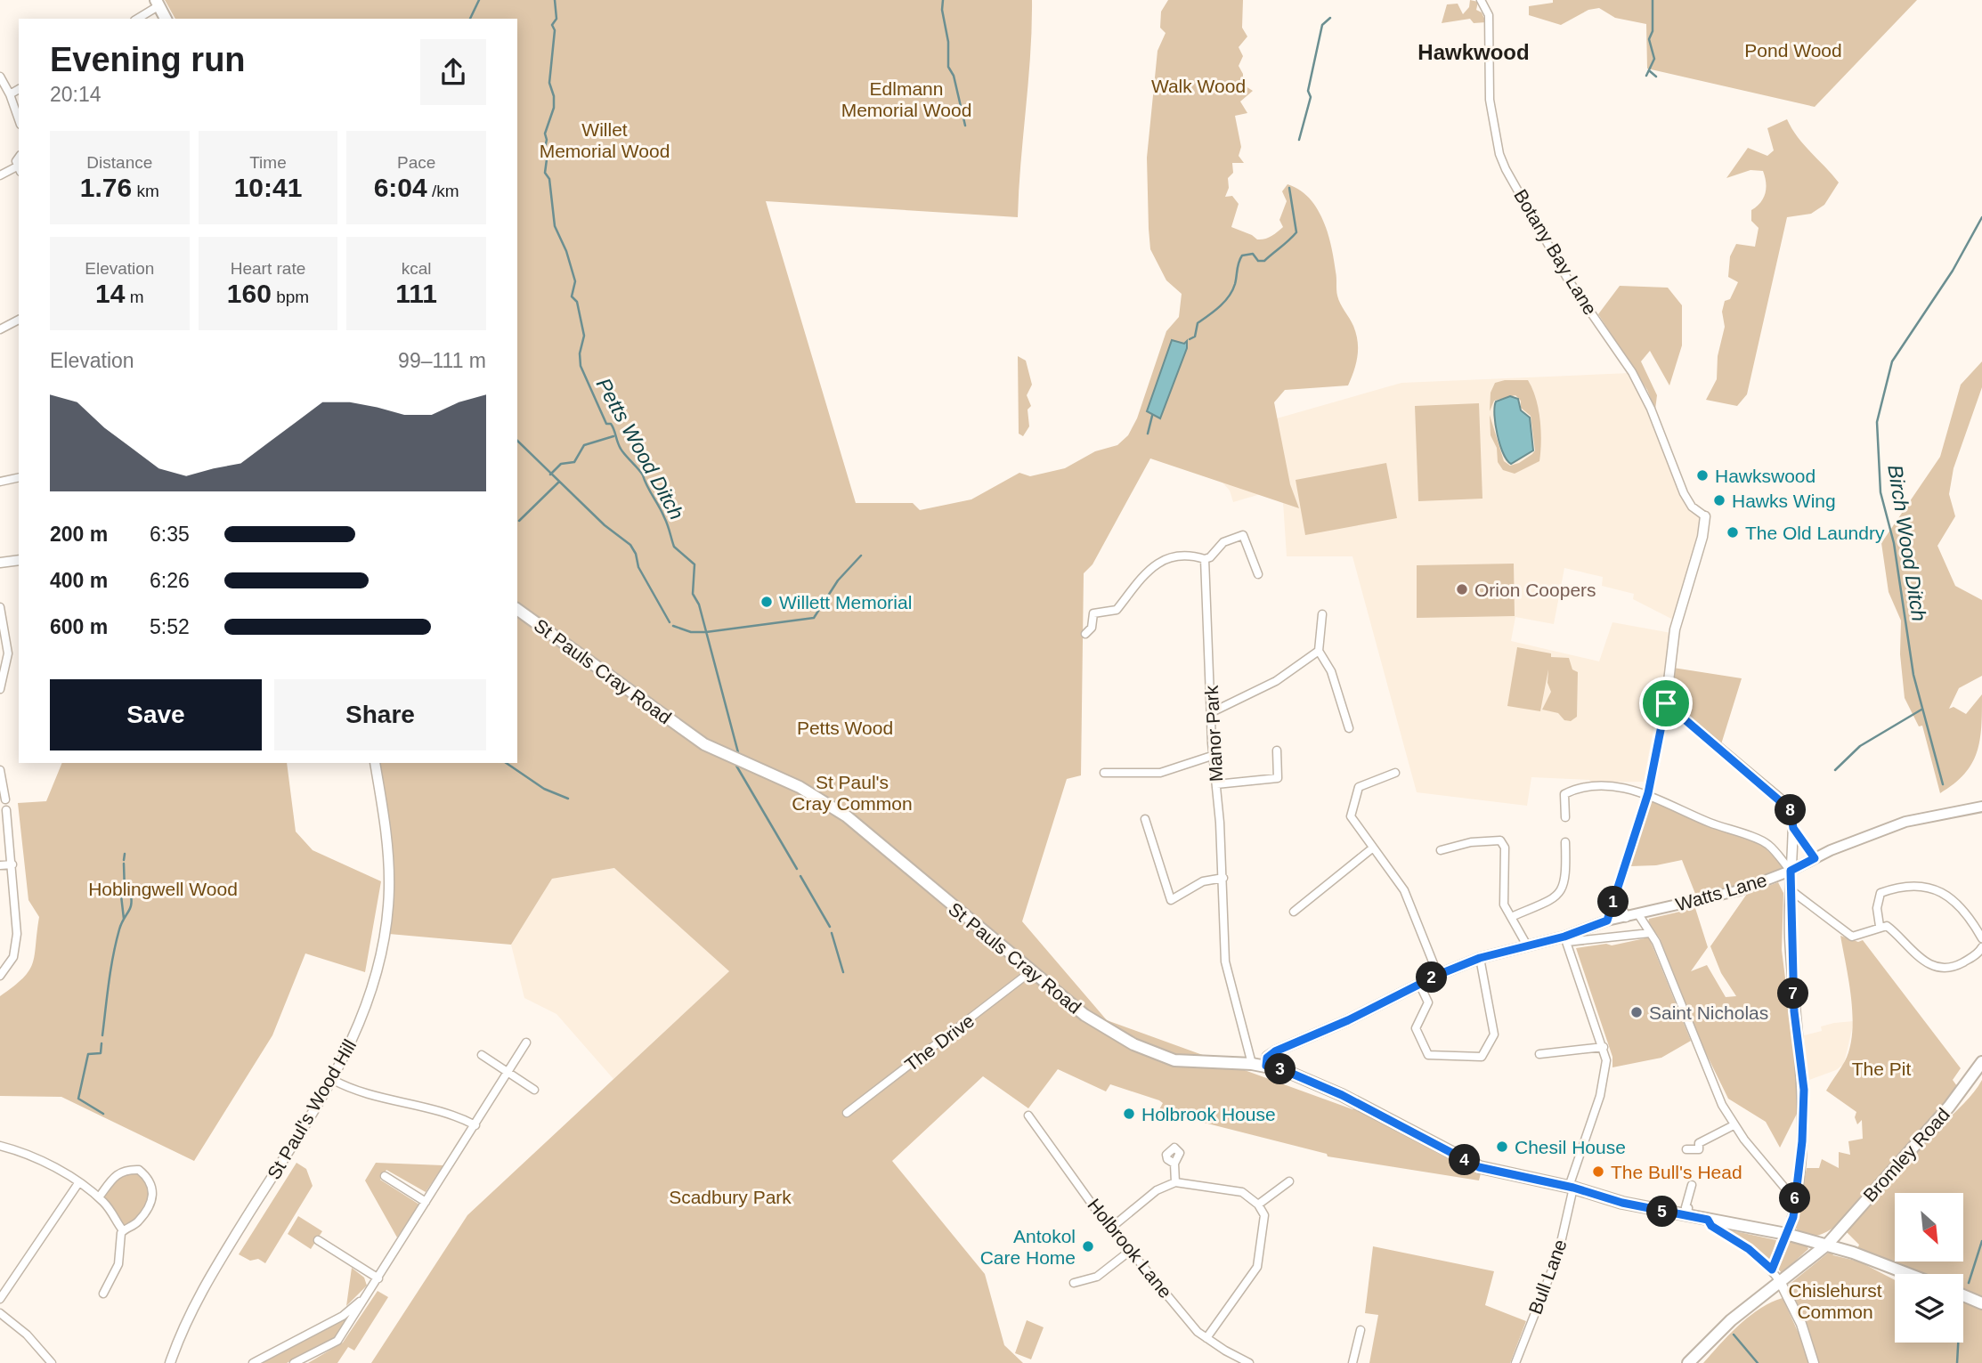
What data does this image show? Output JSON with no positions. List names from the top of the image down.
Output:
{
  "streets": {
    "main road": ["St Pauls Cray Road", "Watts Lane", "Bromley Road"],
    "street": [
      "Botany Bay Lane",
      "Manor Park",
      "The Drive",
      "St Paul's Wood Hill",
      "Holbrook Lane",
      "Bull Lane"
    ]
  },
  "crossings": [
    ["St Pauls Cray Road", "Manor Park"],
    ["St Pauls Cray Road", "Watts Lane"],
    ["St Pauls Cray Road", "The Drive"],
    ["St Pauls Cray Road", "Bromley Road"],
    ["St Pauls Cray Road", "Bull Lane"],
    ["Watts Lane", "Bull Lane"]
  ],
  "districts": ["Hawkwood"],
  "water": ["Petts Wood Ditch", "Birch Wood Ditch"],
  "parks": [
    "Pond Wood",
    "Walk Wood",
    "Edlmann Memorial Wood",
    "Willet Memorial Wood",
    "Petts Wood",
    "St Paul's Cray Common",
    "Hoblingwell Wood",
    "The Pit",
    "Scadbury Park",
    "Chislehurst Common"
  ],
  "places": [
    "Hawkswood",
    "Hawks Wing",
    "The Old Laundry",
    "Orion Coopers",
    "Willett Memorial",
    "Saint Nicholas",
    "Holbrook House",
    "Chesil House",
    "The Bull's Head",
    "Antokol Care Home"
  ],
  "north": "bottom right",
  "page": {
    "heading": ["Evening run", "20:14"],
    "stats": [
      ["Distance", "1.76 km"],
      ["Time", "10:41"],
      ["Pace", "6:04 /km"],
      ["Elevation", "14 m"],
      ["Heart rate", "160 bpm"],
      ["kcal", "111"]
    ],
    "chart": ["Elevation", "99–111 m"],
    "list": [
      {
        "name": "200 m",
        "note": "6:35"
      },
      {
        "name": "400 m",
        "note": "6:26"
      },
      {
        "name": "600 m",
        "note": "5:52"
      }
    ],
    "buttons": ["Save", "Share"],
    "pins": [
      "8",
      "1",
      "2",
      "7",
      "3",
      "4",
      "6",
      "5"
    ]
  }
}
